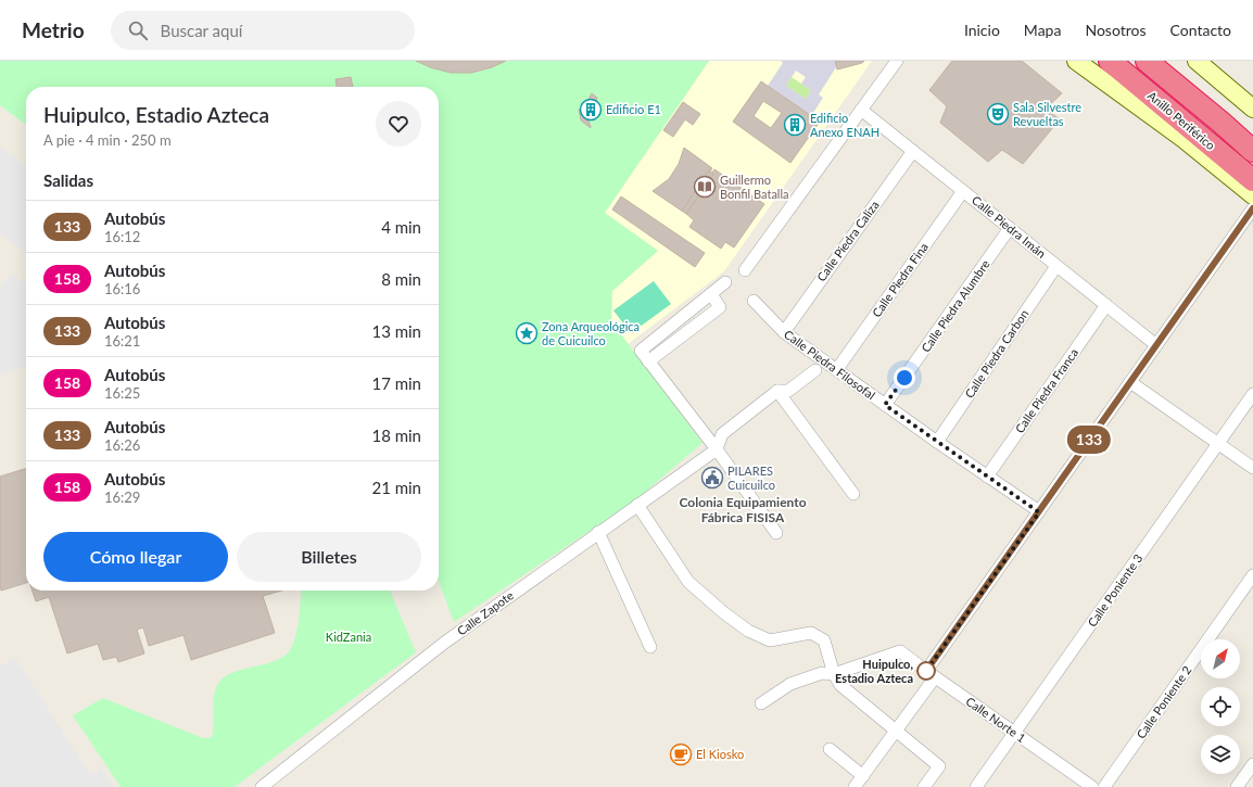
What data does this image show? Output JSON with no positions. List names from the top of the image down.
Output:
{
  "streets": {
    "highway": ["Anillo Periférico"],
    "street": [
      "Calle Piedra Imán",
      "Calle Piedra Caliza",
      "Calle Piedra Fina",
      "Calle Piedra Alumbre",
      "Calle Piedra Carbon",
      "Calle Piedra Filosofal",
      "Calle Piedra Franca",
      "Calle Poniente 3",
      "Calle Zapote",
      "Calle Poniente 2",
      "Calle Norte 1"
    ]
  },
  "crossings": [
    ["Calle Piedra Imán", "Calle Piedra Caliza"],
    ["Calle Piedra Imán", "Calle Piedra Fina"],
    ["Calle Piedra Imán", "Calle Piedra Alumbre"],
    ["Calle Piedra Imán", "Calle Piedra Carbon"],
    ["Calle Piedra Imán", "Calle Piedra Franca"],
    ["Calle Piedra Caliza", "Calle Piedra Filosofal"],
    ["Calle Piedra Fina", "Calle Piedra Filosofal"],
    ["Calle Piedra Alumbre", "Calle Piedra Filosofal"],
    ["Calle Piedra Carbon", "Calle Piedra Filosofal"],
    ["Calle Piedra Filosofal", "Calle Piedra Franca"],
    ["Calle Poniente 3", "Calle Norte 1"]
  ],
  "districts": ["Colonia Equipamiento Fábrica FISISA"],
  "parks": ["KidZania"],
  "places": {
    "building": ["Edificio E1", "Edificio Anexo ENAH"],
    "theatre": ["Sala Silvestre Revueltas"],
    "library": ["Guillermo Bonfil Batalla"],
    "place": ["Zona Arqueológica de Cuicuilco"],
    "public building": ["PILARES Cuicuilco"],
    "other": ["Huipulco, Estadio Azteca"],
    "cafe": ["El Kiosko"]
  },
  "lines": ["bus line 133"],
  "north": "top right",
  "page": {
    "header": "Metrio",
    "search": "Buscar aquí",
    "nav": [
      "Inicio",
      "Mapa",
      "Nosotros",
      "Contacto"
    ],
    "on_map": "133",
    "heading": [
      ["Huipulco, Estadio Azteca", "A pie · 4 min · 250 m"],
      "Salidas"
    ],
    "list": [
      {
        "mark": "133",
        "name": "Autobús",
        "note": "16:12",
        "value": "4 min"
      },
      {
        "mark": "158",
        "name": "Autobús",
        "note": "16:16",
        "value": "8 min"
      },
      {
        "mark": "133",
        "name": "Autobús",
        "note": "16:21",
        "value": "13 min"
      },
      {
        "mark": "158",
        "name": "Autobús",
        "note": "16:25",
        "value": "17 min"
      },
      {
        "mark": "133",
        "name": "Autobús",
        "note": "16:26",
        "value": "18 min"
      },
      {
        "mark": "158",
        "name": "Autobús",
        "note": "16:29",
        "value": "21 min"
      }
    ],
    "buttons": ["Cómo llegar", "Billetes"]
  }
}
